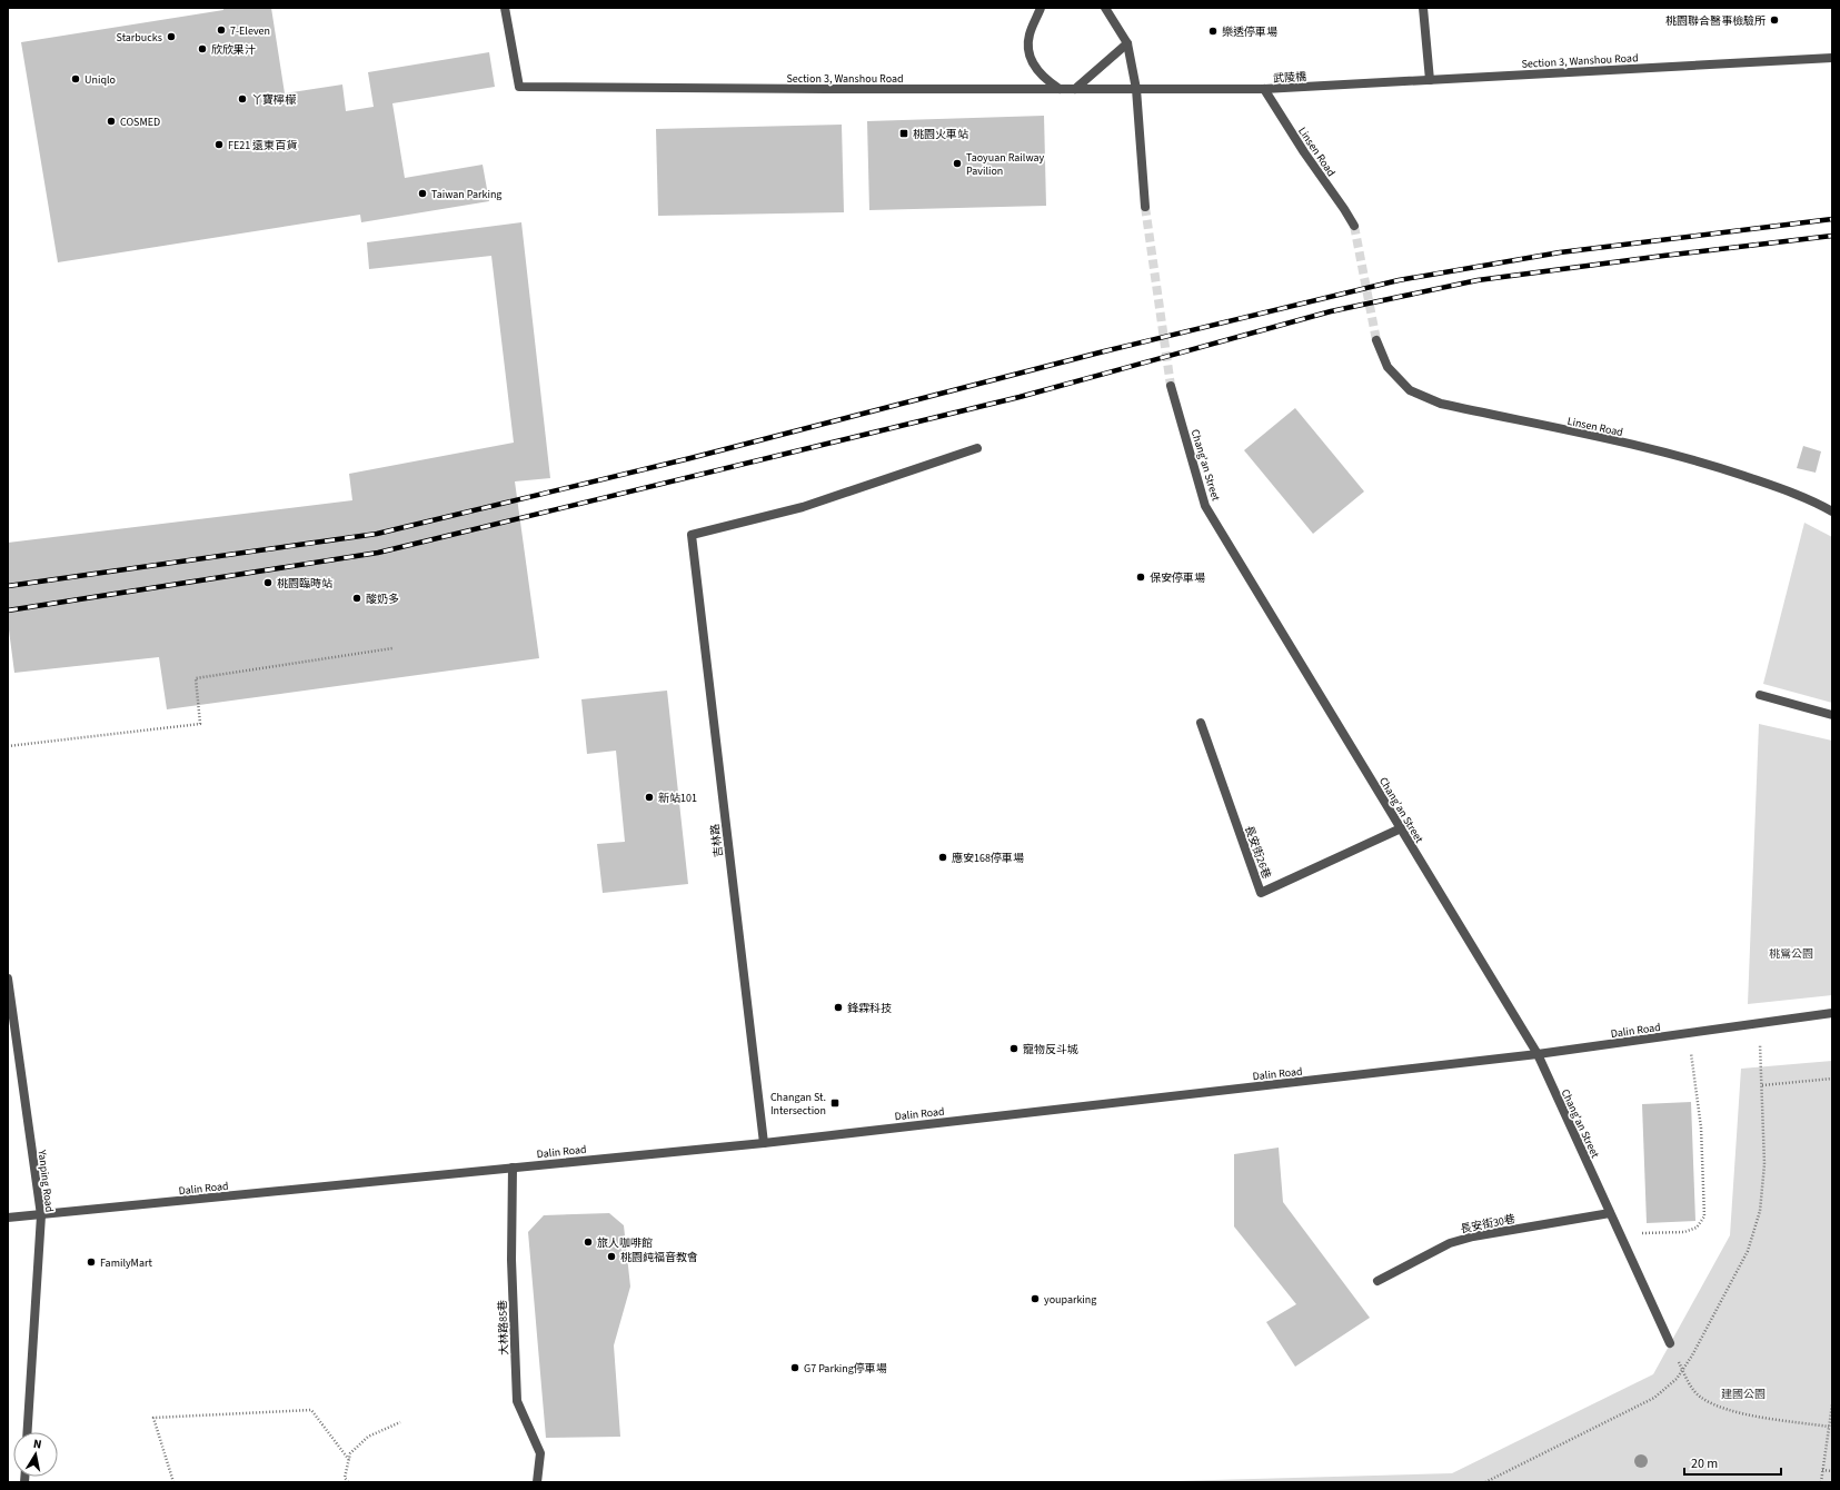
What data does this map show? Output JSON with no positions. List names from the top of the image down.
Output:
{
  "streets": {
    "street": [
      "Section 3, Wanshou Road",
      "武陵橋",
      "Linsen Road",
      "Chang'an Street",
      "吉林路",
      "長安街26巷",
      "Dalin Road",
      "Yanping Road",
      "長安街30巷",
      "大林路85巷"
    ]
  },
  "crossings": [
    ["Section 3, Wanshou Road", "武陵橋"],
    ["武陵橋", "Linsen Road"],
    ["Chang'an Street", "長安街26巷"],
    ["Chang'an Street", "Dalin Road"],
    ["Chang'an Street", "長安街30巷"],
    ["吉林路", "Dalin Road"],
    ["Dalin Road", "Yanping Road"],
    ["Dalin Road", "大林路85巷"]
  ],
  "parks": ["桃鶯公園", "建國公園"],
  "places": {
    "other": [
      "桃園聯合醫事檢驗所",
      "7-Eleven",
      "樂透停車場",
      "Starbucks",
      "欣欣果汁",
      "Uniqlo",
      "丫寶檸檬",
      "COSMED",
      "FE21 遠東百貨",
      "Taoyuan Railway Pavilion",
      "Taiwan Parking",
      "保安停車場",
      "桃園臨時站",
      "酸奶多",
      "新站101",
      "應安168停車場",
      "鋒霖科技",
      "寵物反斗城",
      "旅人咖啡館",
      "桃園純福音教會",
      "FamilyMart",
      "youparking",
      "G7 Parking停車場"
    ],
    "transit": ["桃園火車站", "Changan St. Intersection"]
  },
  "scale_bar": "20 m",
  "north": "top"
}
